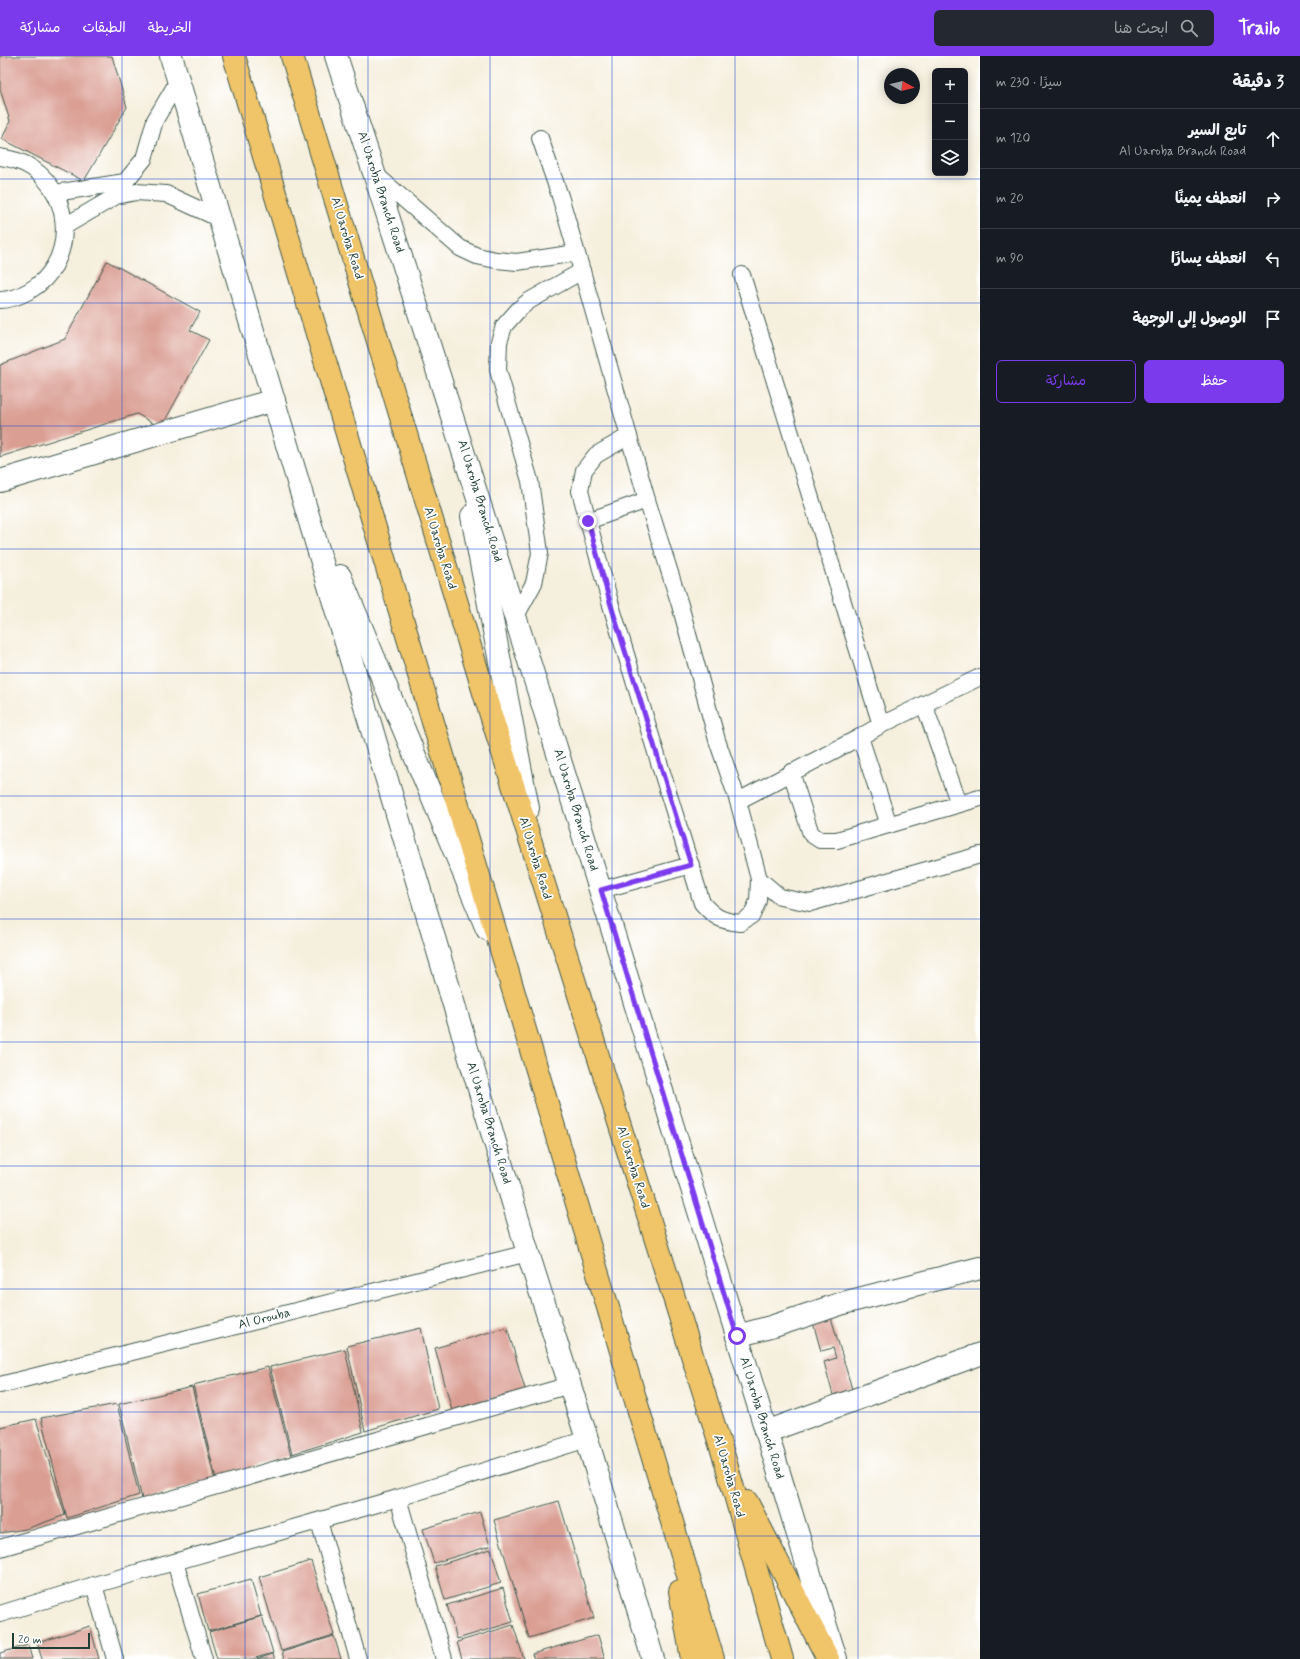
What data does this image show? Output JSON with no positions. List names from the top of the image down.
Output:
{
  "streets": {
    "main road": ["Al Uaroba Road"],
    "street": ["Al Uaroba Branch Road"],
    "lane": ["Al Orouba"]
  },
  "crossings": [
    ["Al Uaroba Branch Road", "Al Orouba"]
  ],
  "scale_bar": "20 m",
  "north": "right",
  "page": {
    "header": "Trailo",
    "search": "ابحث هنا",
    "nav": ["الخريطة", "الطبقات", "مشاركة"],
    "heading": ["3 دقيقة", "سيرًا · 230 m"],
    "map_buttons": ["+", "−"],
    "list": [
      ["تابع السير", "Al Uaroba Branch Road", "120 m"],
      ["انعطف يمينًا", "20 m"],
      ["انعطف يسارًا", "90 m"],
      "الوصول إلى الوجهة"
    ],
    "buttons": ["حفظ", "مشاركة"],
    "scale": "20 m"
  }
}
